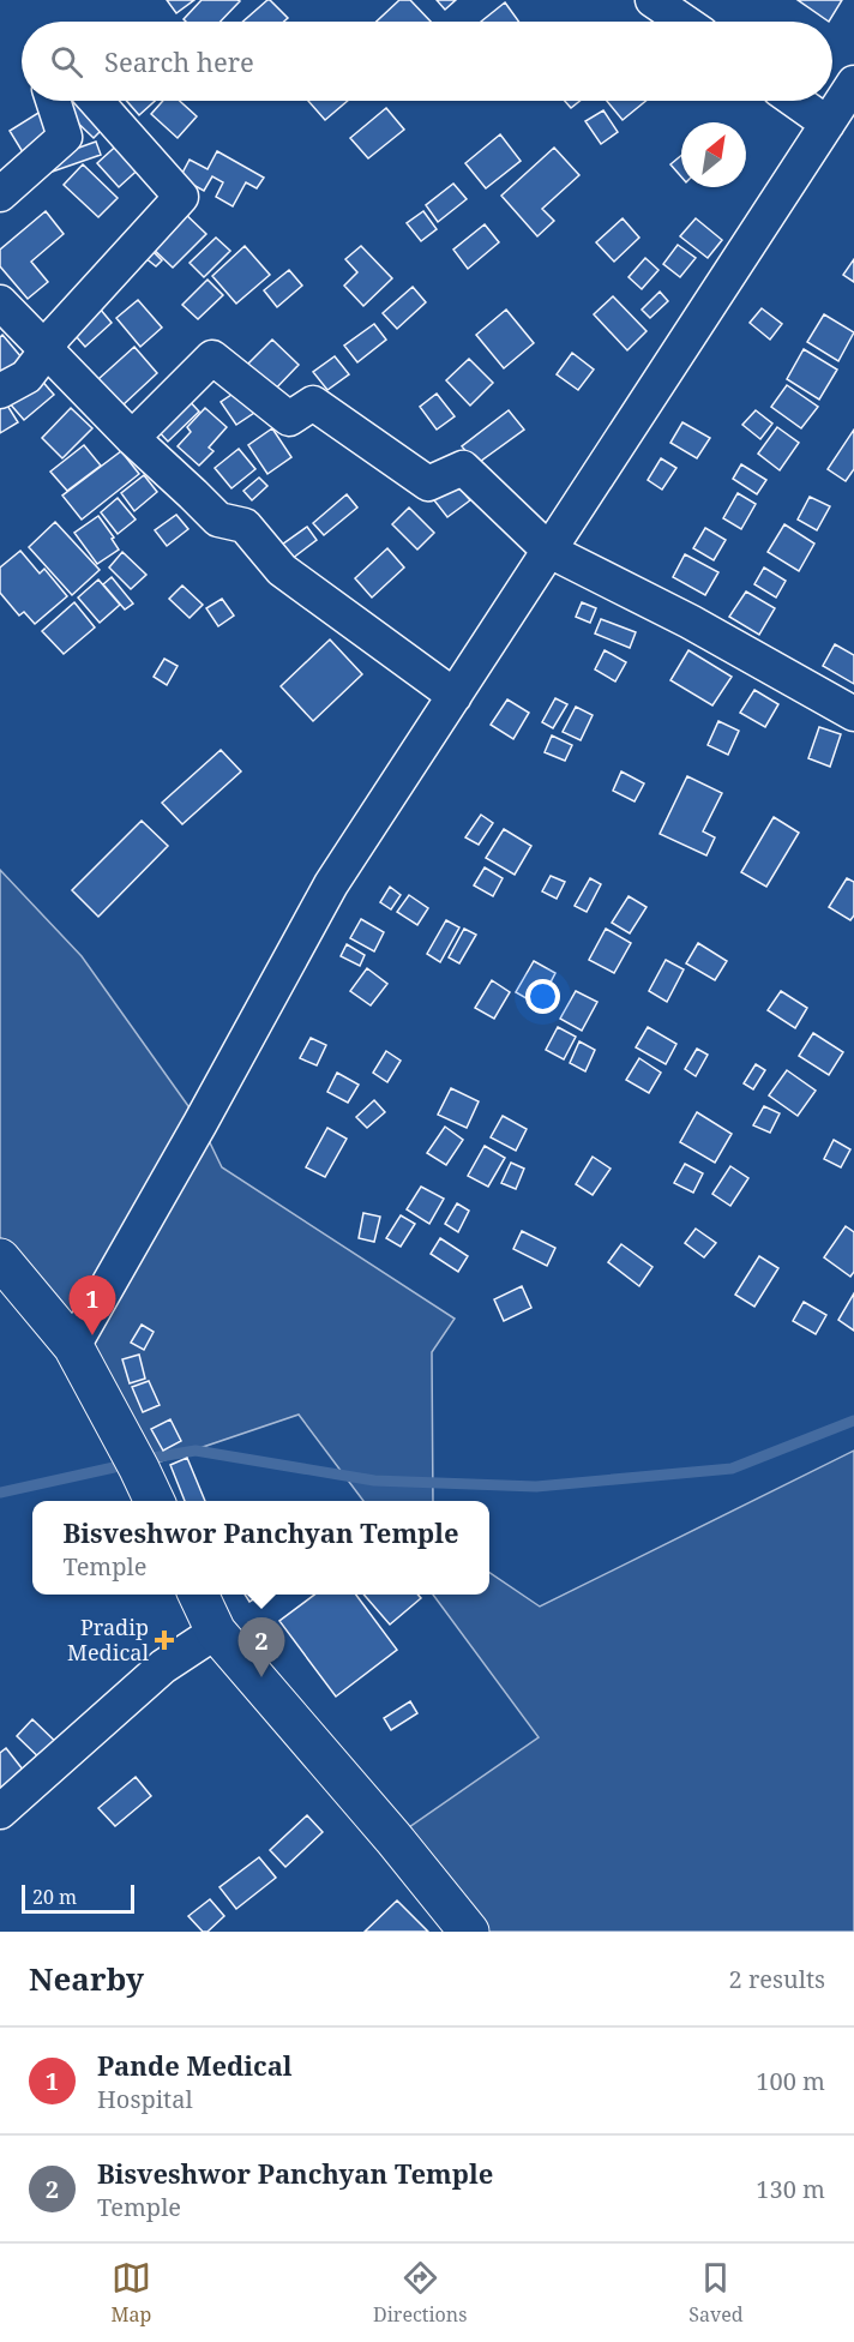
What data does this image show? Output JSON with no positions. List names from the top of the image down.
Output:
{
  "places": {
    "health": ["Pradip Medical"]
  },
  "scale_bar": "20 m",
  "north": "top right",
  "page": {
    "search": "Search here",
    "pins": ["1", "2"],
    "popup": ["Bisveshwor Panchyan Temple", "Temple"],
    "scale": "20 m",
    "heading": ["Nearby", "2 results"],
    "list": [
      {
        "mark": "1",
        "name": "Pande Medical",
        "note": "Hospital",
        "value": "100 m"
      },
      {
        "mark": "2",
        "name": "Bisveshwor Panchyan Temple",
        "note": "Temple",
        "value": "130 m"
      }
    ],
    "nav": ["Map", "Directions", "Saved"]
  }
}
